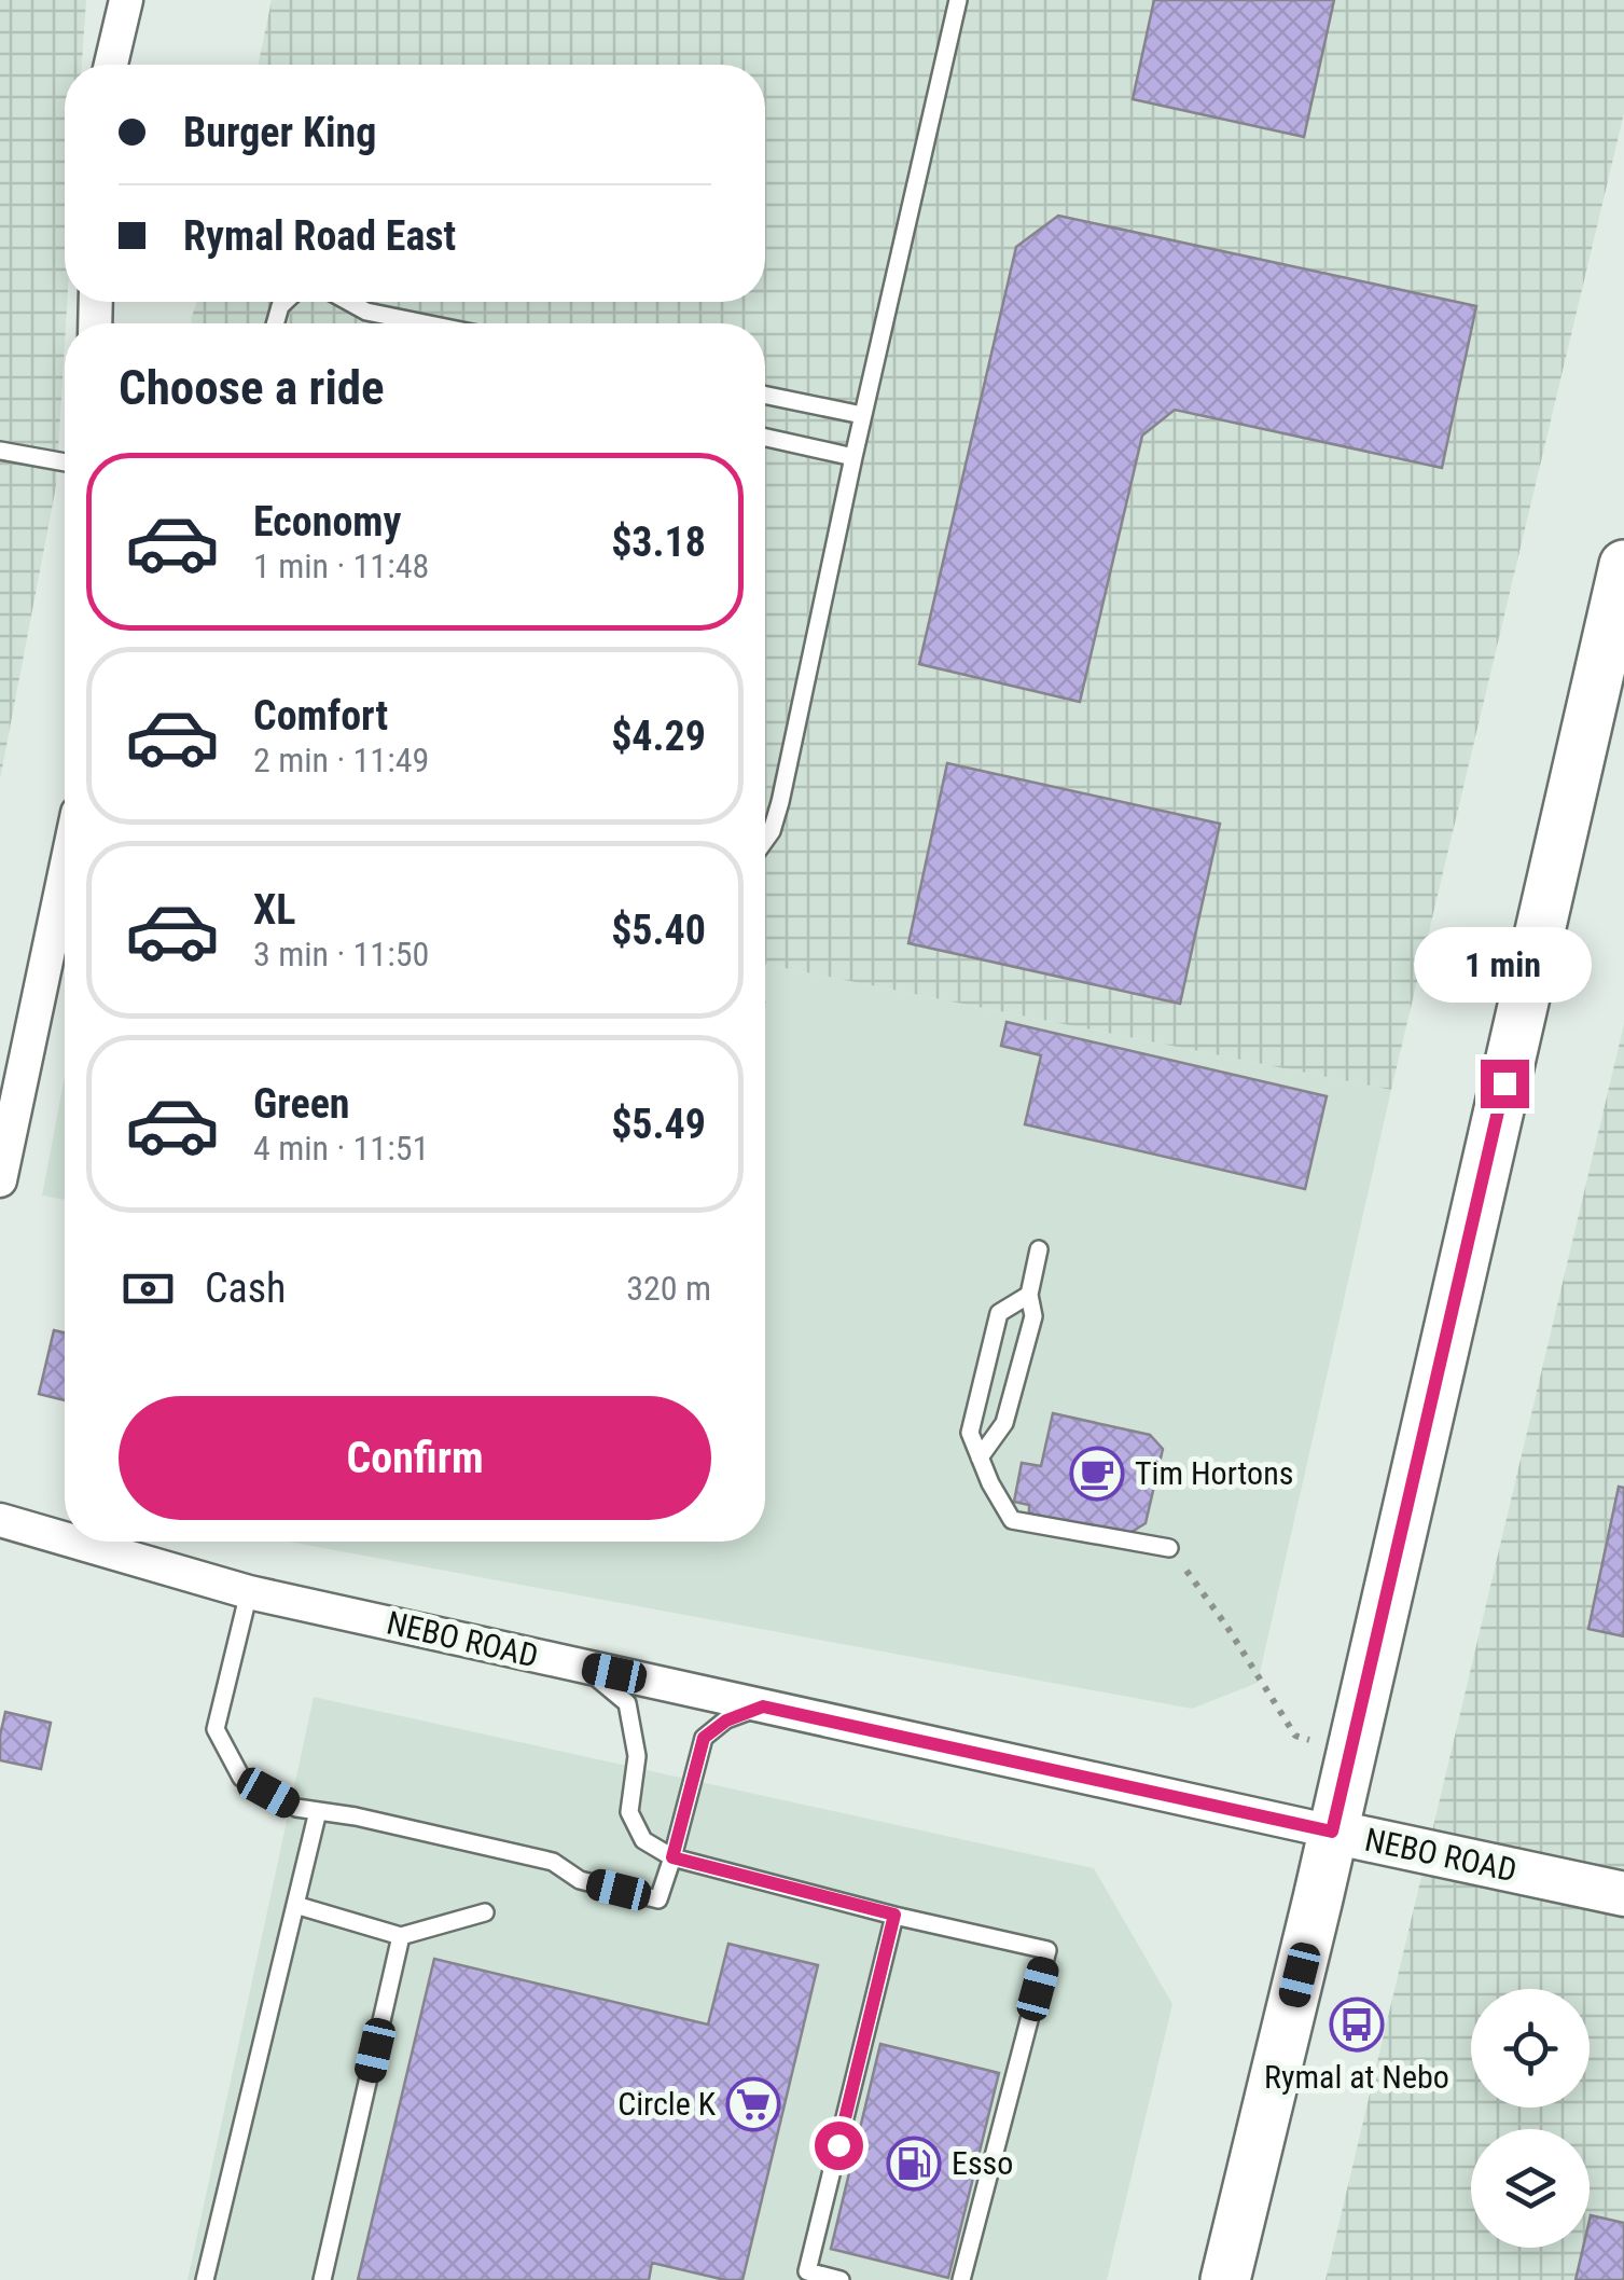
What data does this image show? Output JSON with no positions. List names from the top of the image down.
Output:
{
  "streets": {
    "street": ["NEBO ROAD"]
  },
  "places": {
    "cafe": ["Tim Hortons"],
    "bus stop": ["Rymal at Nebo"],
    "supermarket": ["Circle K"],
    "fuel station": ["Esso"]
  },
  "page": {
    "banner": ["Burger King", "Rymal Road East"],
    "heading": "Choose a ride",
    "list": [
      {
        "name": "Economy",
        "note": "1 min · 11:48",
        "value": "$3.18"
      },
      {
        "name": "Comfort",
        "note": "2 min · 11:49",
        "value": "$4.29"
      },
      {
        "name": "XL",
        "note": "3 min · 11:50",
        "value": "$5.40"
      },
      {
        "name": "Green",
        "note": "4 min · 11:51",
        "value": "$5.49"
      }
    ],
    "bubble": "1 min",
    "pay": ["Cash", "320 m"],
    "buttons": "Confirm"
  }
}
